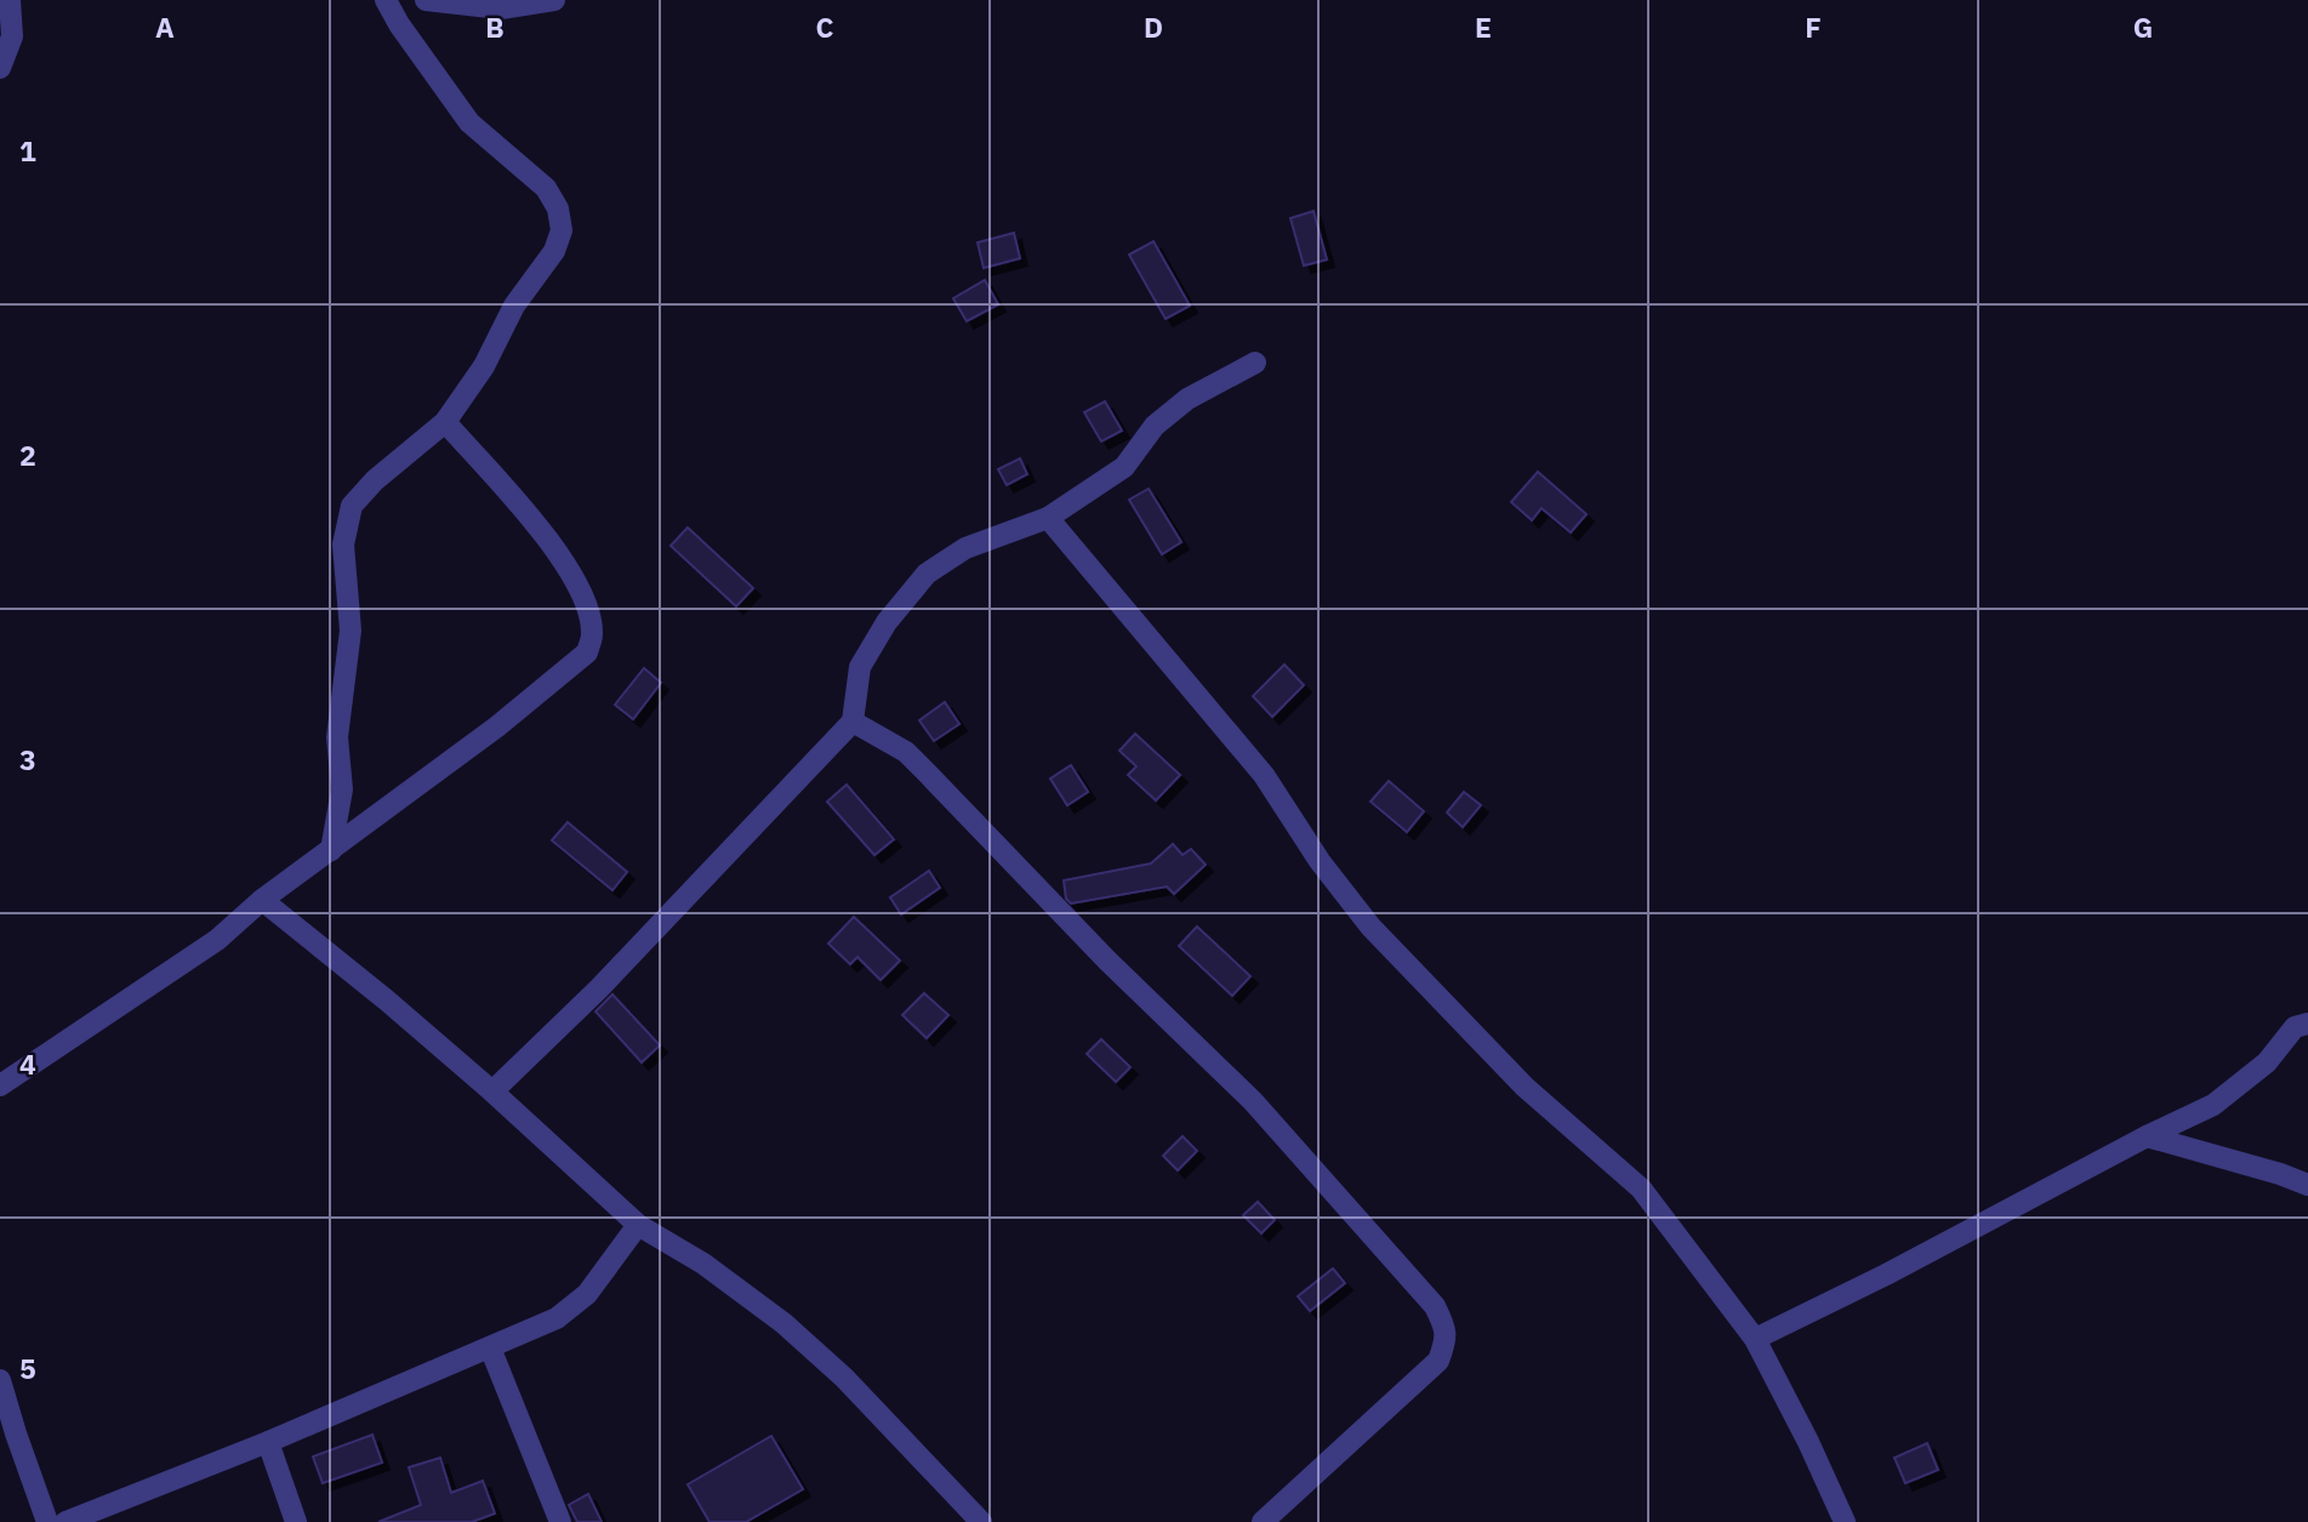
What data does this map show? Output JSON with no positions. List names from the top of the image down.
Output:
{
  "grid": {
    "columns": [
      "A",
      "B",
      "C",
      "D",
      "E",
      "F",
      "G"
    ],
    "rows": [
      "1",
      "2",
      "3",
      "4",
      "5"
    ]
  }
}
